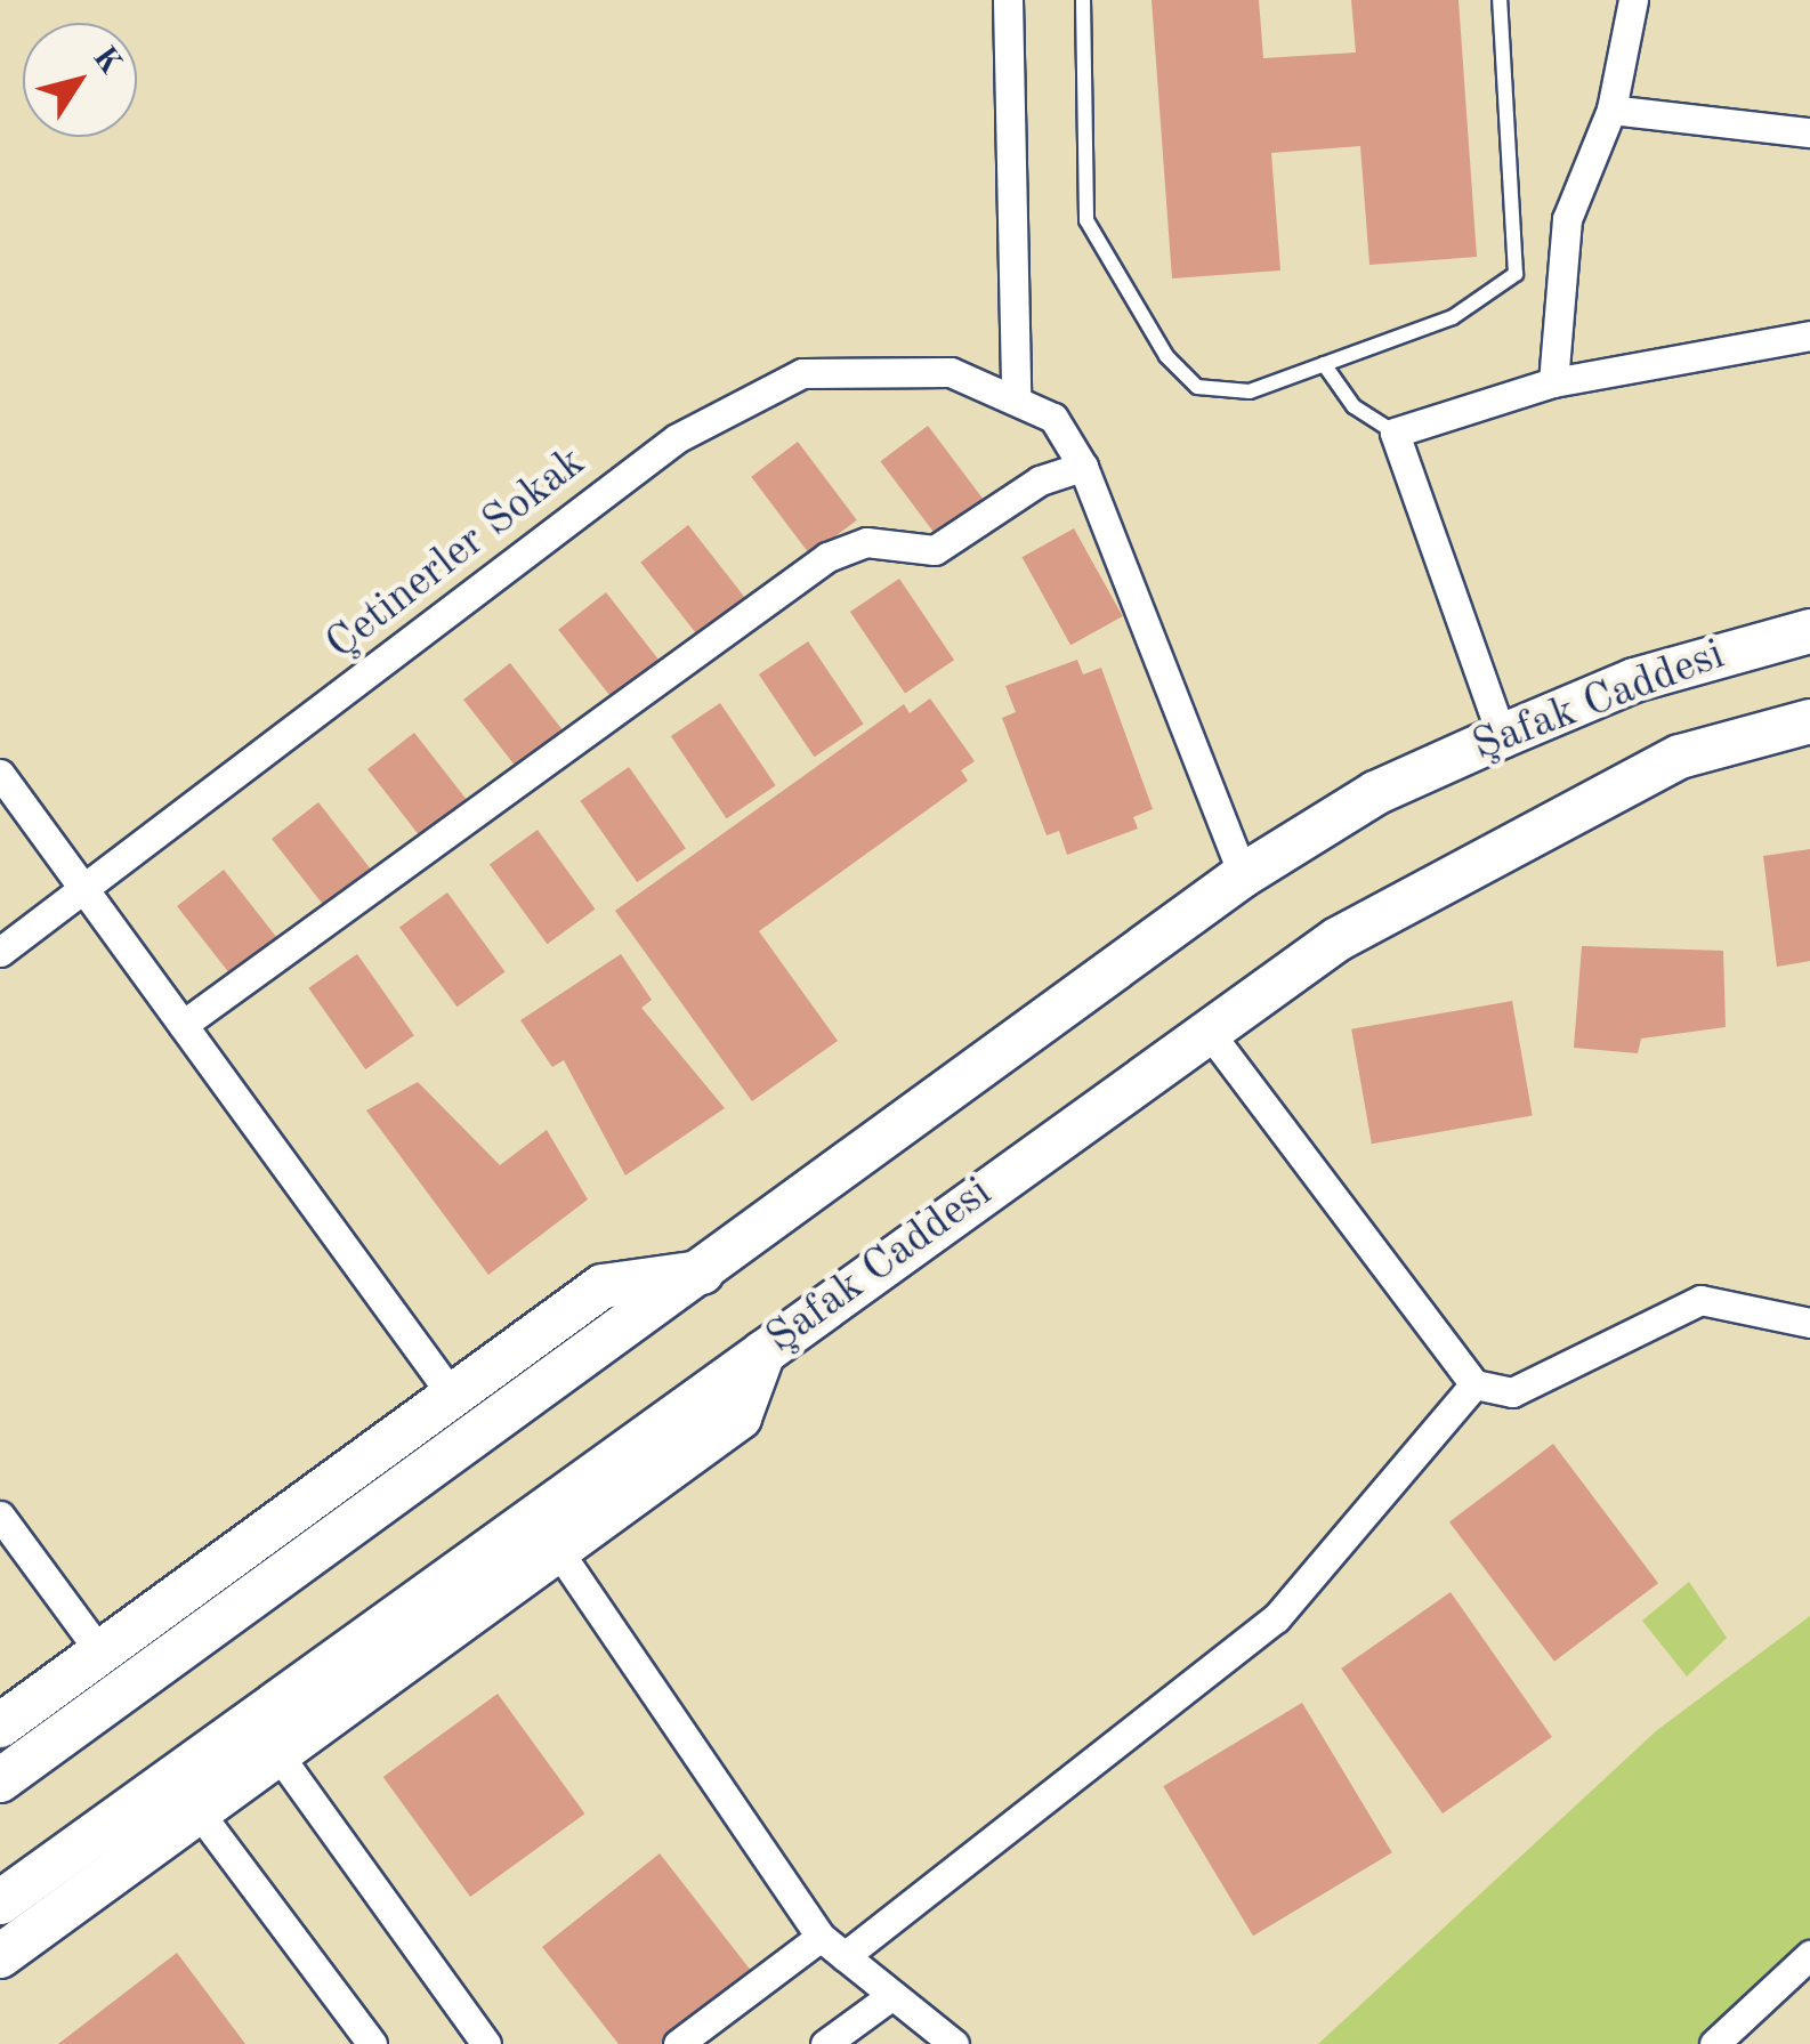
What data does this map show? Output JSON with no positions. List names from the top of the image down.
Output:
{
  "streets": {
    "main road": ["Şafak Caddesi"],
    "street": ["Çetinerler Sokak"]
  },
  "north": "top right"
}
